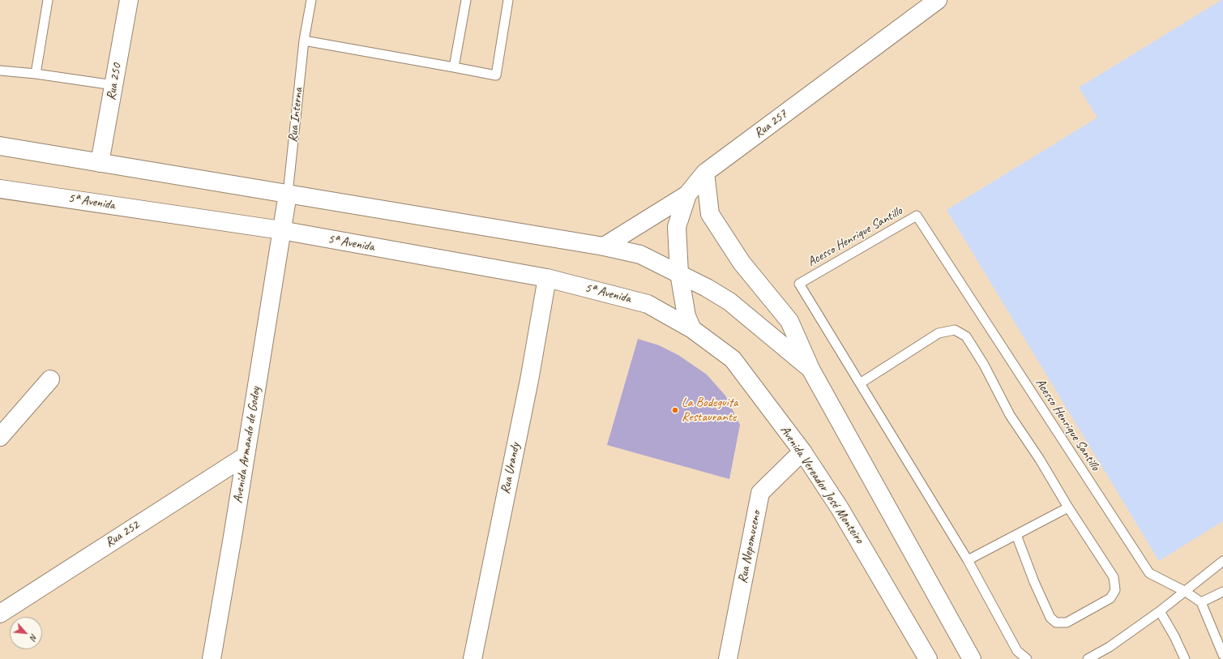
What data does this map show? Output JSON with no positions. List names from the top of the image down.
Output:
{
  "streets": {
    "main road": [
      "Rua 250",
      "Rua Interna",
      "Rua 257",
      "5ª Avenida",
      "Avenida Armando de Godoy",
      "Rua Urandy",
      "Avenida Vereador José Monteiro",
      "Rua 252",
      "Rua Nepomuceno"
    ],
    "lane": ["Acesso Henrique Santillo"]
  },
  "crossings": [
    ["Rua Interna", "5ª Avenida"],
    ["Rua Interna", "Avenida Armando de Godoy"],
    ["5ª Avenida", "Avenida Armando de Godoy"],
    ["5ª Avenida", "Rua Urandy"],
    ["5ª Avenida", "Avenida Vereador José Monteiro"],
    ["Avenida Armando de Godoy", "Rua 252"],
    ["Avenida Vereador José Monteiro", "Rua Nepomuceno"]
  ],
  "places": ["La Bodeguita Restaurante"],
  "north": "bottom right"
}
